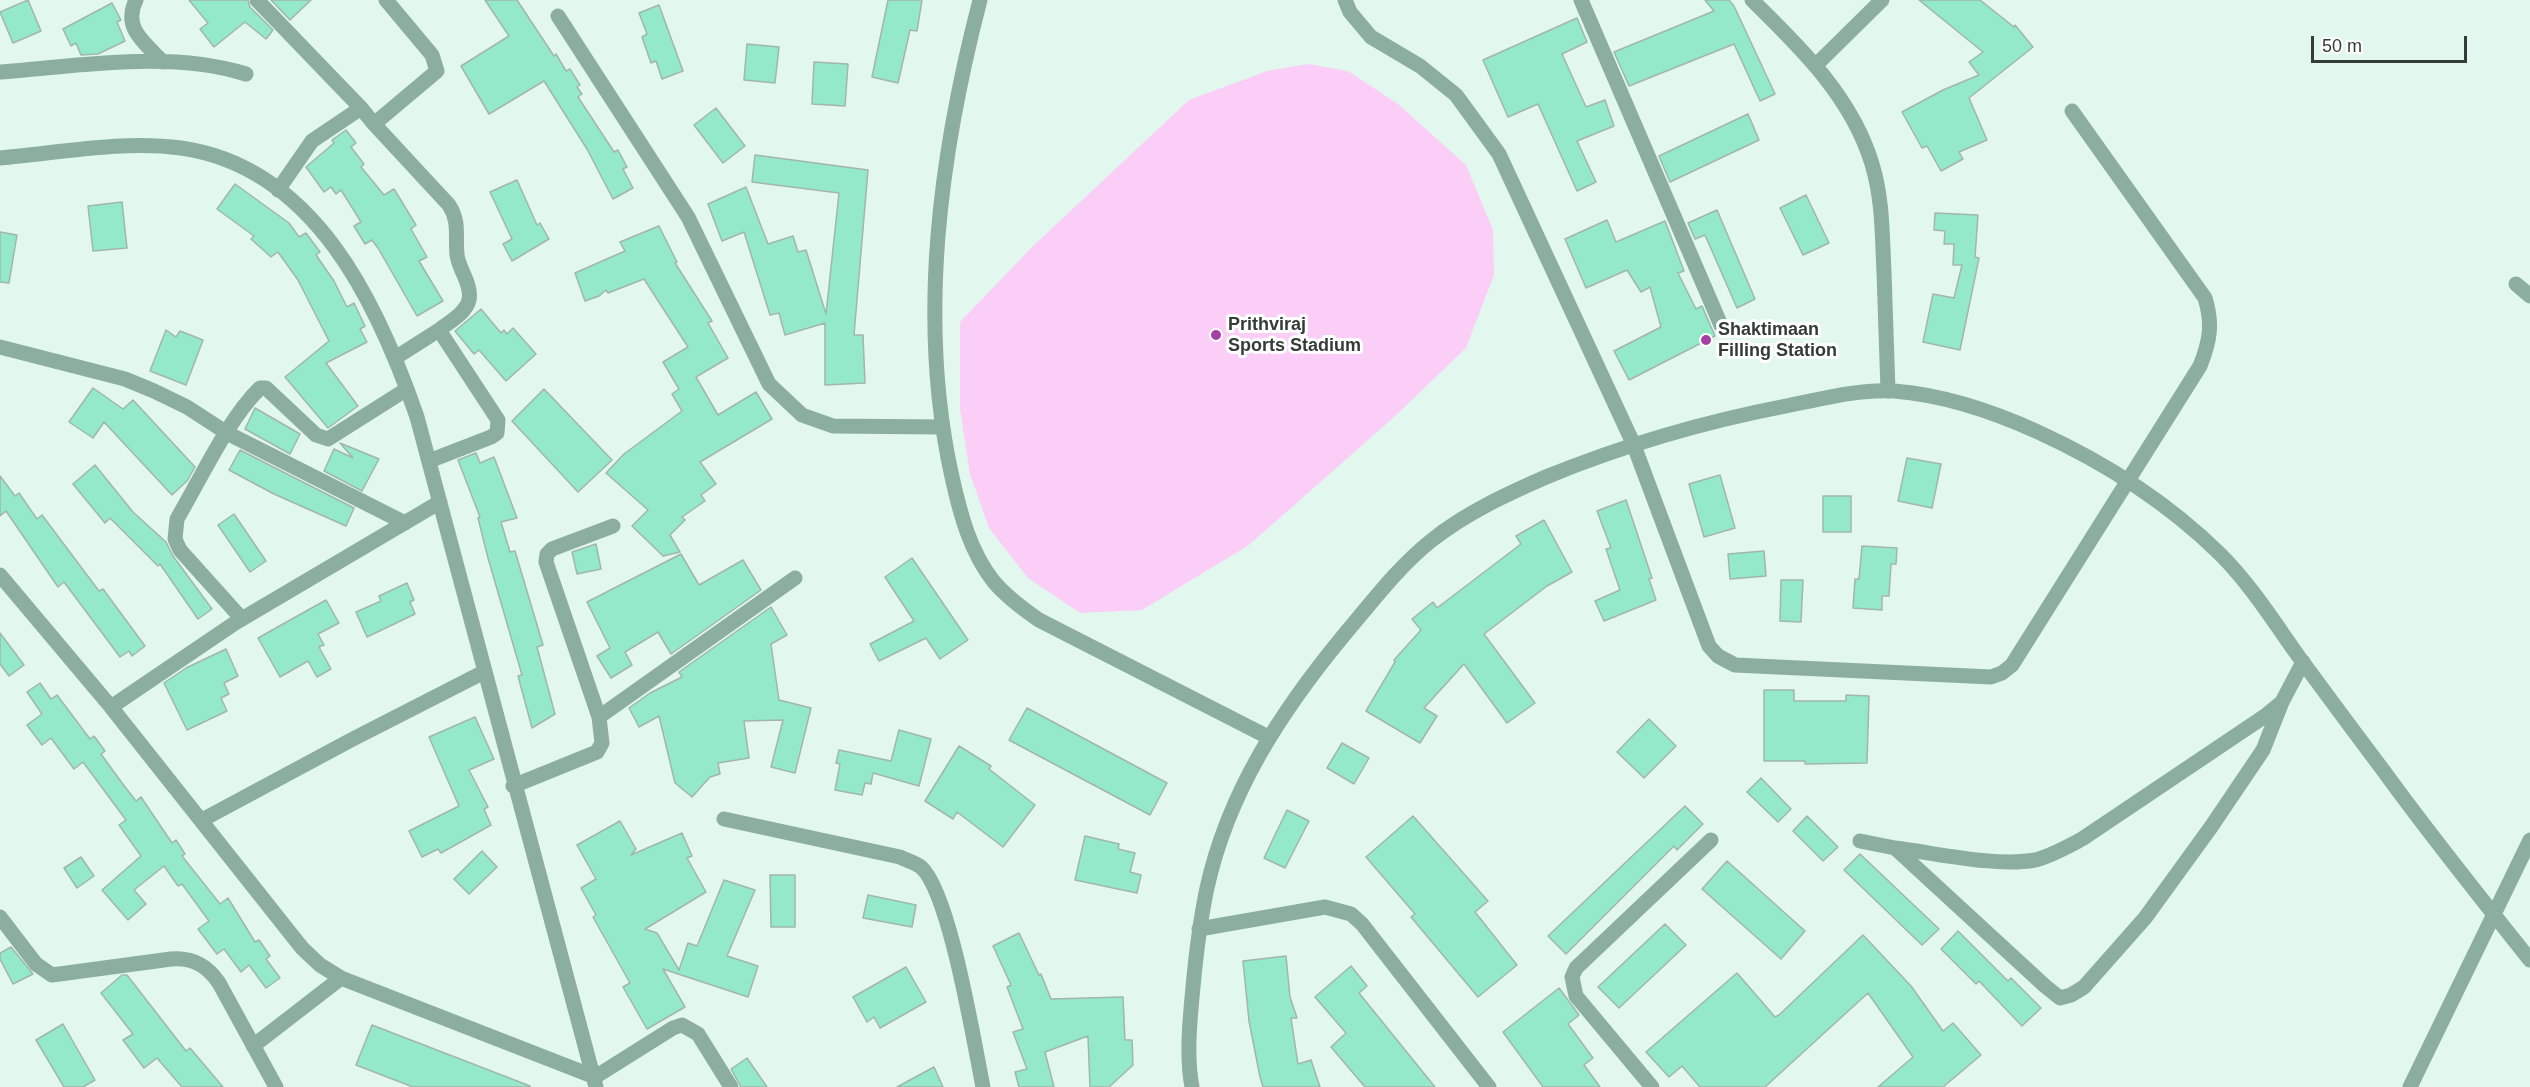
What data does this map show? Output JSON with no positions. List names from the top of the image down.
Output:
{
  "places": ["Prithviraj Sports Stadium", "Shaktimaan Filling Station"],
  "scale_bar": "50 m"
}
